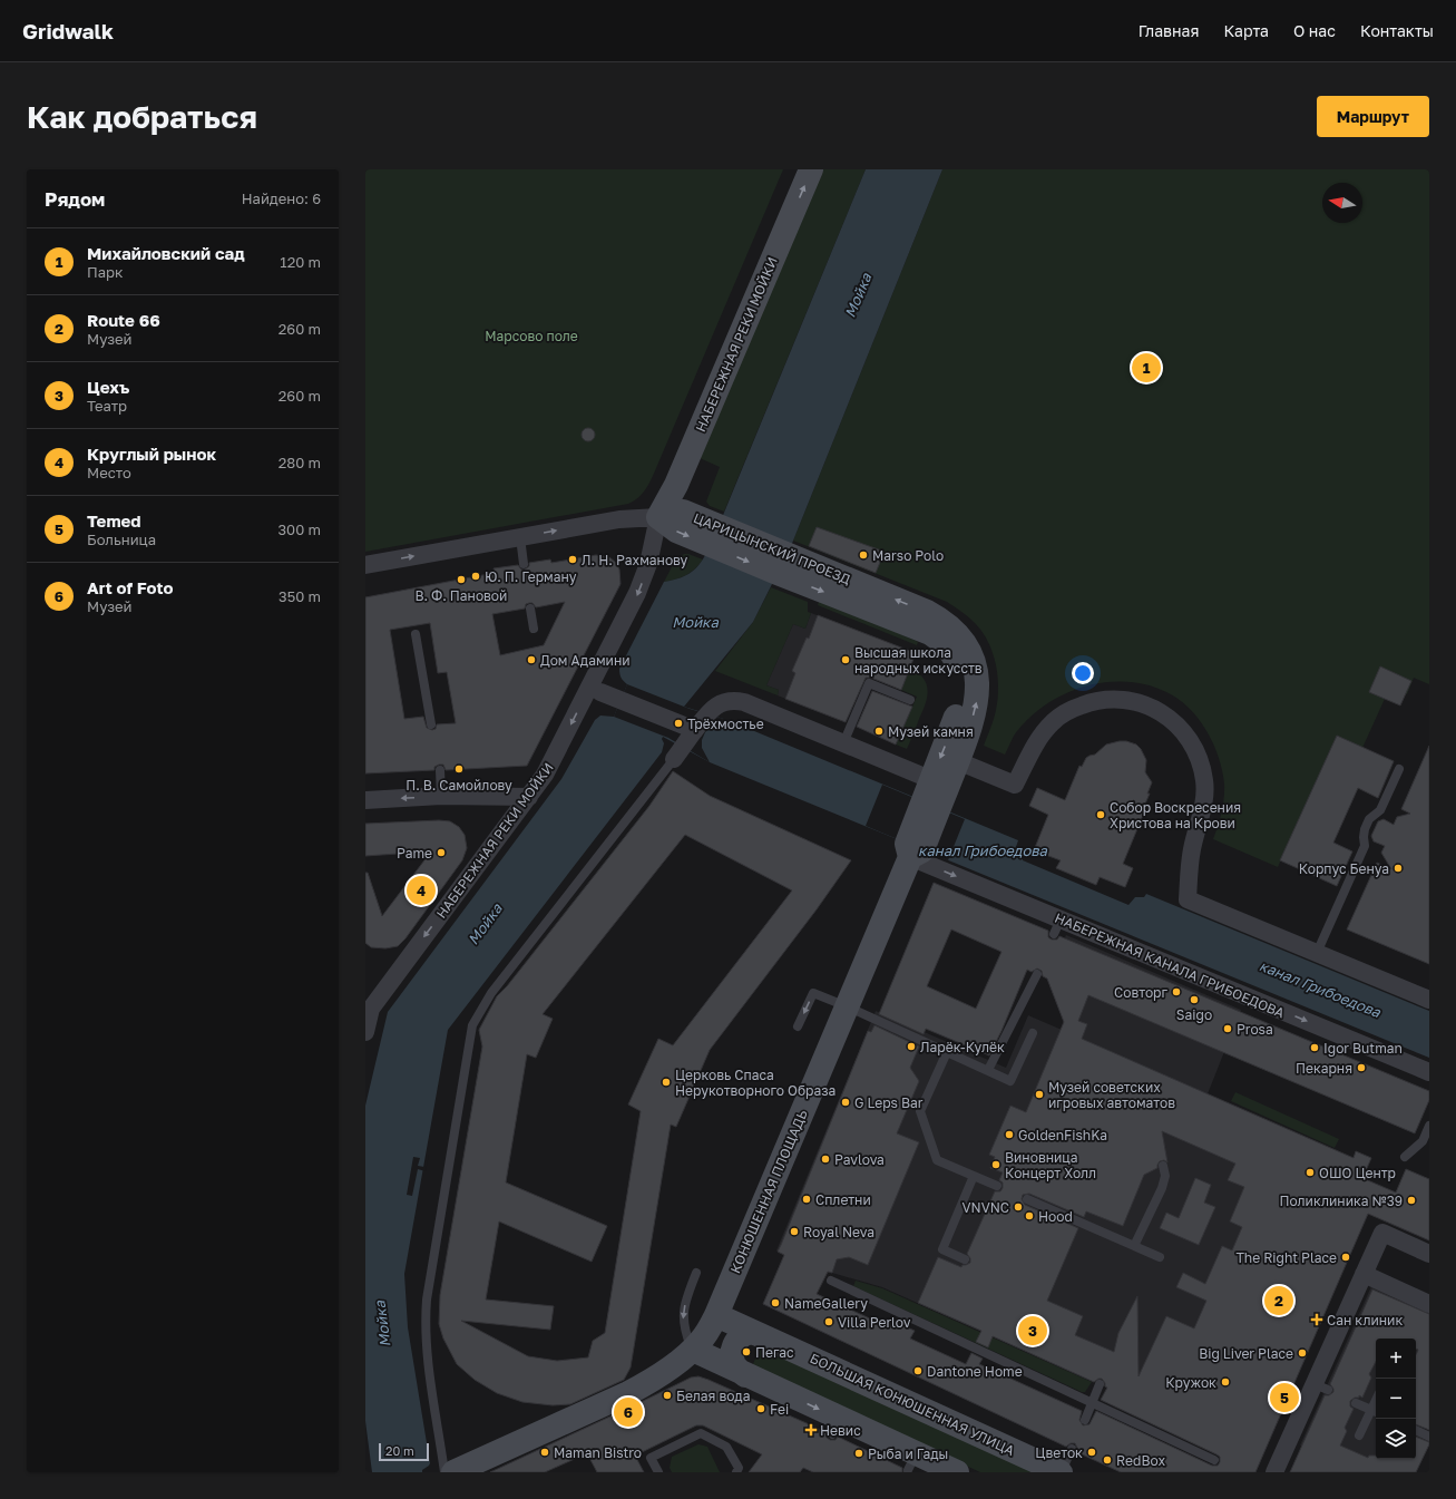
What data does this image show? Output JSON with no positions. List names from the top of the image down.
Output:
{
  "streets": {
    "main road": [
      "НАБЕРЕЖНАЯ РЕКИ МОЙКИ",
      "ЦАРИЦЫНСКИЙ ПРОЕЗД",
      "КОНЮШЕННАЯ ПЛОЩАДЬ",
      "БОЛЬШАЯ КОНЮШЕННАЯ УЛИЦА"
    ],
    "street": ["НАБЕРЕЖНАЯ КАНАЛА ГРИБОЕДОВА"]
  },
  "crossings": [
    ["НАБЕРЕЖНАЯ РЕКИ МОЙКИ", "ЦАРИЦЫНСКИЙ ПРОЕЗД"],
    ["ЦАРИЦЫНСКИЙ ПРОЕЗД", "КОНЮШЕННАЯ ПЛОЩАДЬ"],
    ["НАБЕРЕЖНАЯ КАНАЛА ГРИБОЕДОВА", "КОНЮШЕННАЯ ПЛОЩАДЬ"],
    ["КОНЮШЕННАЯ ПЛОЩАДЬ", "БОЛЬШАЯ КОНЮШЕННАЯ УЛИЦА"]
  ],
  "one_way": ["НАБЕРЕЖНАЯ КАНАЛА ГРИБОЕДОВА"],
  "water": ["Мойка", "канал Грибоедова"],
  "parks": ["Марсово поле"],
  "places": {
    "other": [
      "Marso Polo",
      "Л. Н. Рахманову",
      "Ю. П. Герману",
      "В. Ф. Пановой",
      "Дом Адамини",
      "Высшая школа народных искусств",
      "Трёхмостье",
      "Музей камня",
      "П. В. Самойлову",
      "Собор Воскресения Христова на Крови",
      "Pame",
      "Корпус Бенуа",
      "Совторг",
      "Saigo",
      "Prosa",
      "Ларёк-Кулёк",
      "Igor Butman",
      "Пекарня",
      "Церковь Спаса Нерукотворного Образа",
      "Музей советских игровых автоматов",
      "G Leps Bar",
      "GoldenFishKa",
      "Pavlova",
      "Виновница Концерт Холл",
      "ОШО Центр",
      "Сплетни",
      "Поликлиника №39",
      "VNVNC",
      "Hood",
      "Royal Neva",
      "The Right Place",
      "NameGallery",
      "Villa Perlov",
      "Пегас",
      "Big Liver Place",
      "Dantone Home",
      "Кружок",
      "Белая вода",
      "Fei",
      "Maman Bistro",
      "Цветок",
      "Рыба и Гады",
      "RedBox"
    ],
    "health": ["Сан клиник", "Невис"]
  },
  "scale_bar": "20 m",
  "north": "left",
  "page": {
    "header": "Gridwalk",
    "nav": [
      "Главная",
      "Карта",
      "О нас",
      "Контакты"
    ],
    "buttons": "Маршрут",
    "title": "Как добраться",
    "heading": ["Рядом", "Найдено: 6"],
    "list": [
      {
        "mark": "1",
        "name": "Михайловский сад",
        "note": "Парк",
        "value": "120 m"
      },
      {
        "mark": "2",
        "name": "Route 66",
        "note": "Музей",
        "value": "260 m"
      },
      {
        "mark": "3",
        "name": "Цехъ",
        "note": "Театр",
        "value": "260 m"
      },
      {
        "mark": "4",
        "name": "Круглый рынок",
        "note": "Место",
        "value": "280 m"
      },
      {
        "mark": "5",
        "name": "Temed",
        "note": "Больница",
        "value": "300 m"
      },
      {
        "mark": "6",
        "name": "Art of Foto",
        "note": "Музей",
        "value": "350 m"
      }
    ],
    "pins": [
      "1",
      "4",
      "2",
      "3",
      "5",
      "6"
    ],
    "map_buttons": ["+", "−"],
    "scale": "20 m"
  }
}
